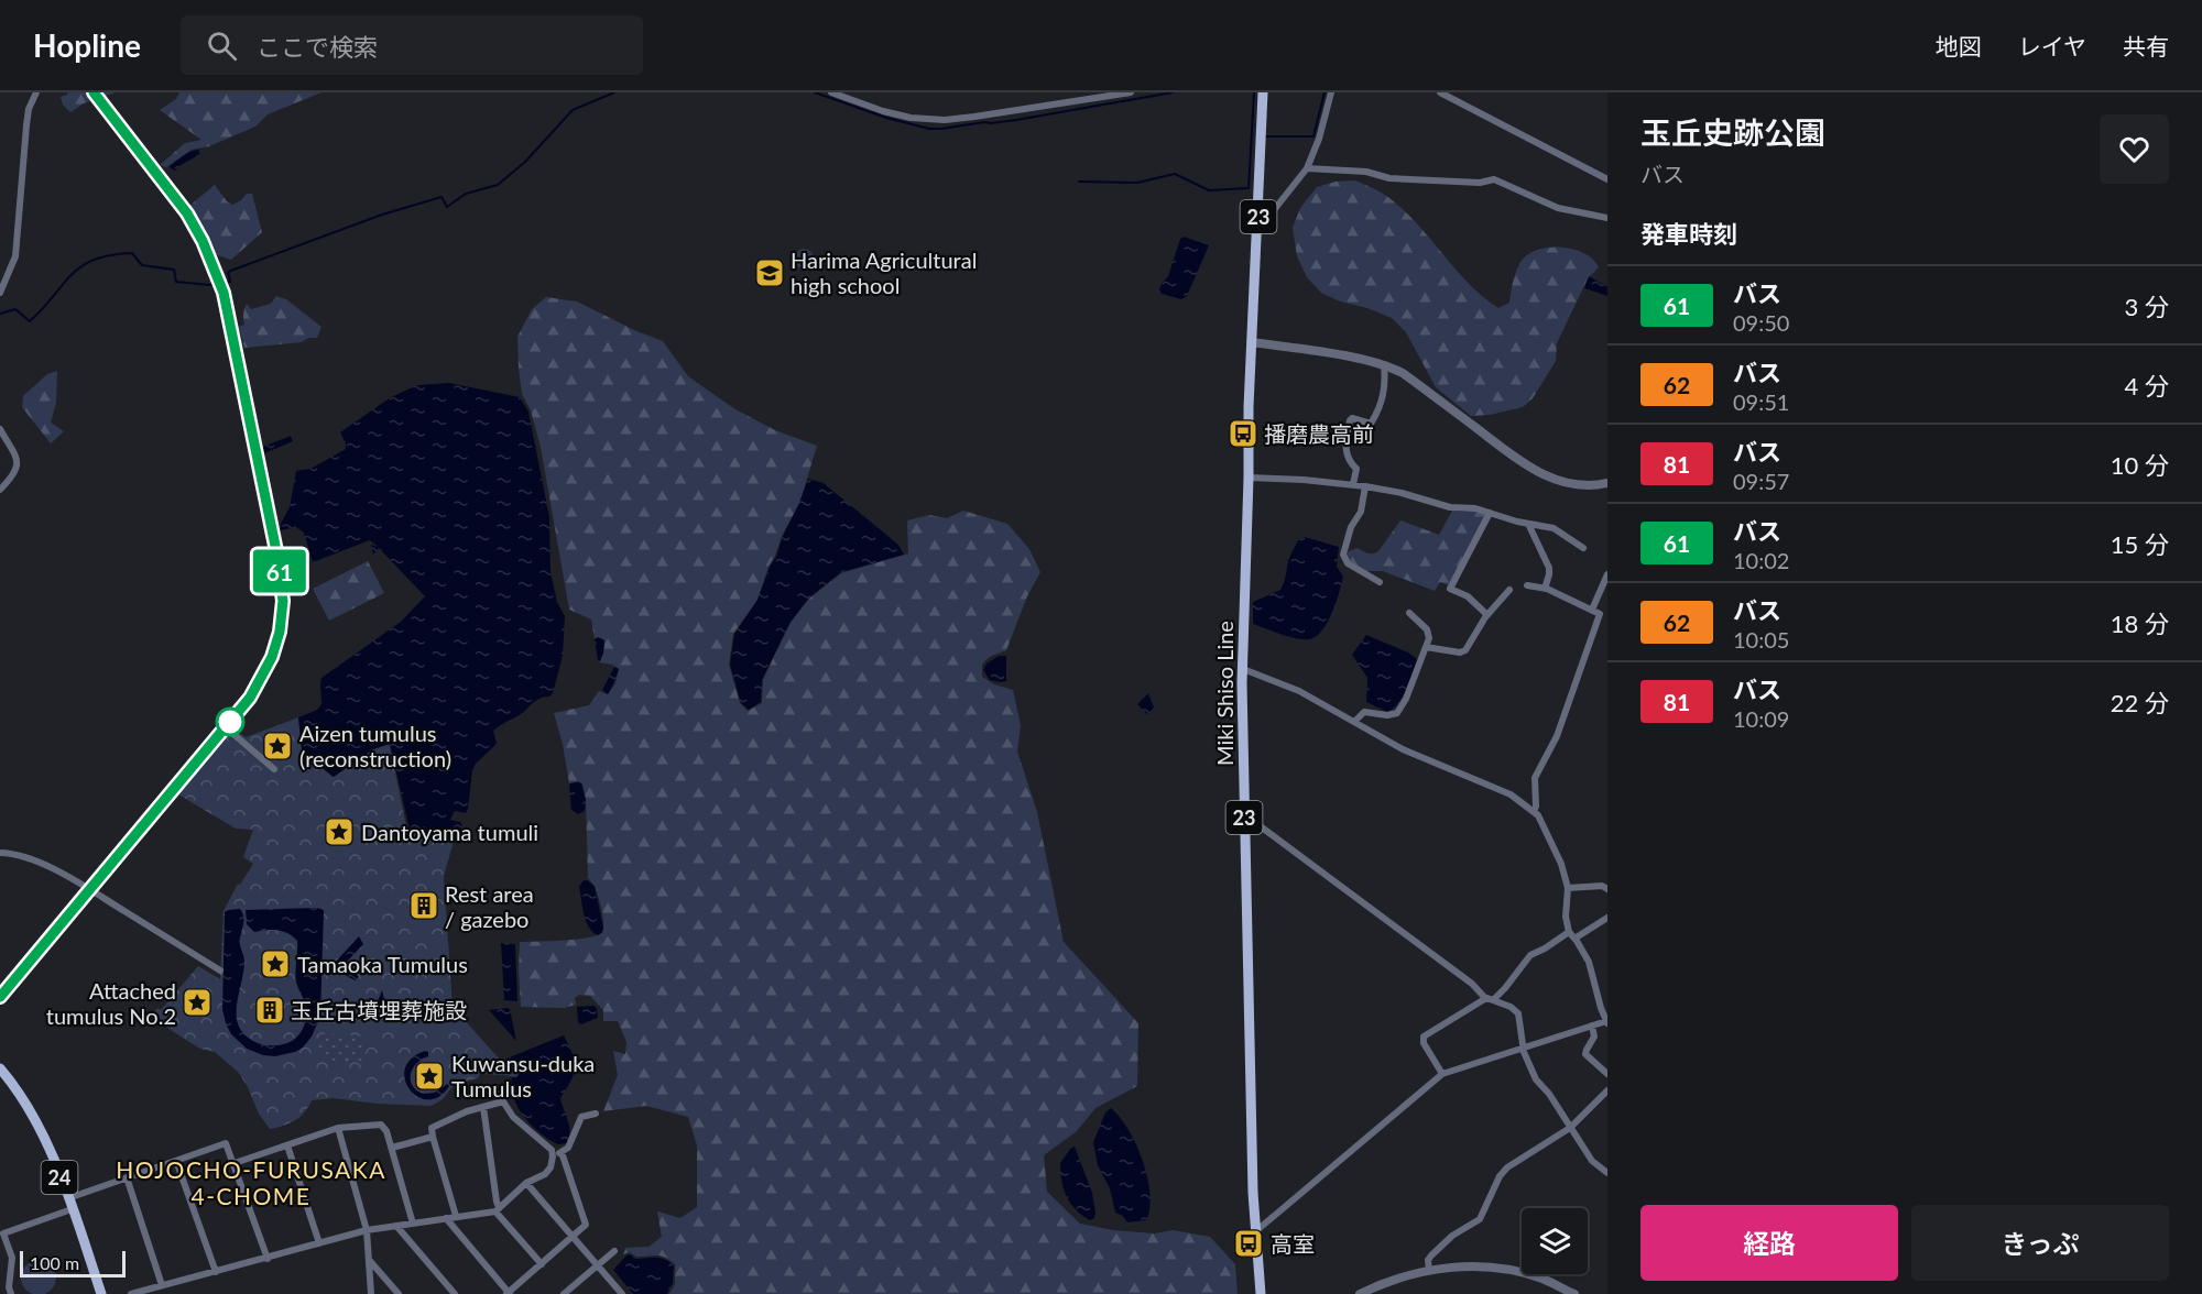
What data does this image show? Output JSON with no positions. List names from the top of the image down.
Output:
{
  "streets": {
    "main road": ["23", "Miki Shiso Line", "24"]
  },
  "districts": ["HOJOCHO-FURUSAKA 4-CHOME"],
  "places": {
    "school or university": ["Harima Agricultural high school"],
    "bus stop": ["播磨農高前", "高室"],
    "place": [
      "Aizen tumulus (reconstruction)",
      "Dantoyama tumuli",
      "Tamaoka Tumulus",
      "Attached tumulus No.2",
      "Kuwansu-duka Tumulus"
    ],
    "building": ["Rest area / gazebo", "玉丘古墳埋葬施設"]
  },
  "lines": ["bus line 61"],
  "scale_bar": "100 m",
  "page": {
    "header": "Hopline",
    "search": "ここで検索",
    "nav": ["地図", "レイヤ", "共有"],
    "on_map": "61",
    "heading": [
      ["玉丘史跡公園", "バス"],
      "発車時刻"
    ],
    "list": [
      {
        "mark": "61",
        "name": "バス",
        "note": "09:50",
        "value": "3 分"
      },
      {
        "mark": "62",
        "name": "バス",
        "note": "09:51",
        "value": "4 分"
      },
      {
        "mark": "81",
        "name": "バス",
        "note": "09:57",
        "value": "10 分"
      },
      {
        "mark": "61",
        "name": "バス",
        "note": "10:02",
        "value": "15 分"
      },
      {
        "mark": "62",
        "name": "バス",
        "note": "10:05",
        "value": "18 分"
      },
      {
        "mark": "81",
        "name": "バス",
        "note": "10:09",
        "value": "22 分"
      }
    ],
    "buttons": ["経路", "きっぷ"],
    "scale": "100 m"
  }
}
